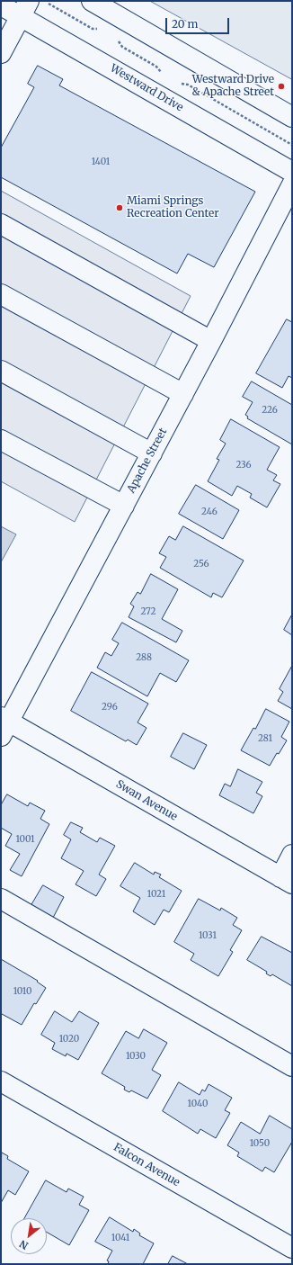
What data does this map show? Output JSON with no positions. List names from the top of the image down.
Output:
{
  "streets": {
    "street": [
      "Westward Drive",
      "Apache Street",
      "Swan Avenue",
      "Falcon Avenue"
    ]
  },
  "crossings": [
    ["Apache Street", "Swan Avenue"]
  ],
  "places": ["Westward Drive & Apache Street", "Miami Springs Recreation Center"],
  "house_numbers": [
    "1401",
    "226",
    "236",
    "246",
    "256",
    "272",
    "288",
    "296",
    "281",
    "1001",
    "1021",
    "1031",
    "1010",
    "1020",
    "1030",
    "1040",
    "1050",
    "1041"
  ],
  "scale_bar": "20 m",
  "north": "bottom left"
}
